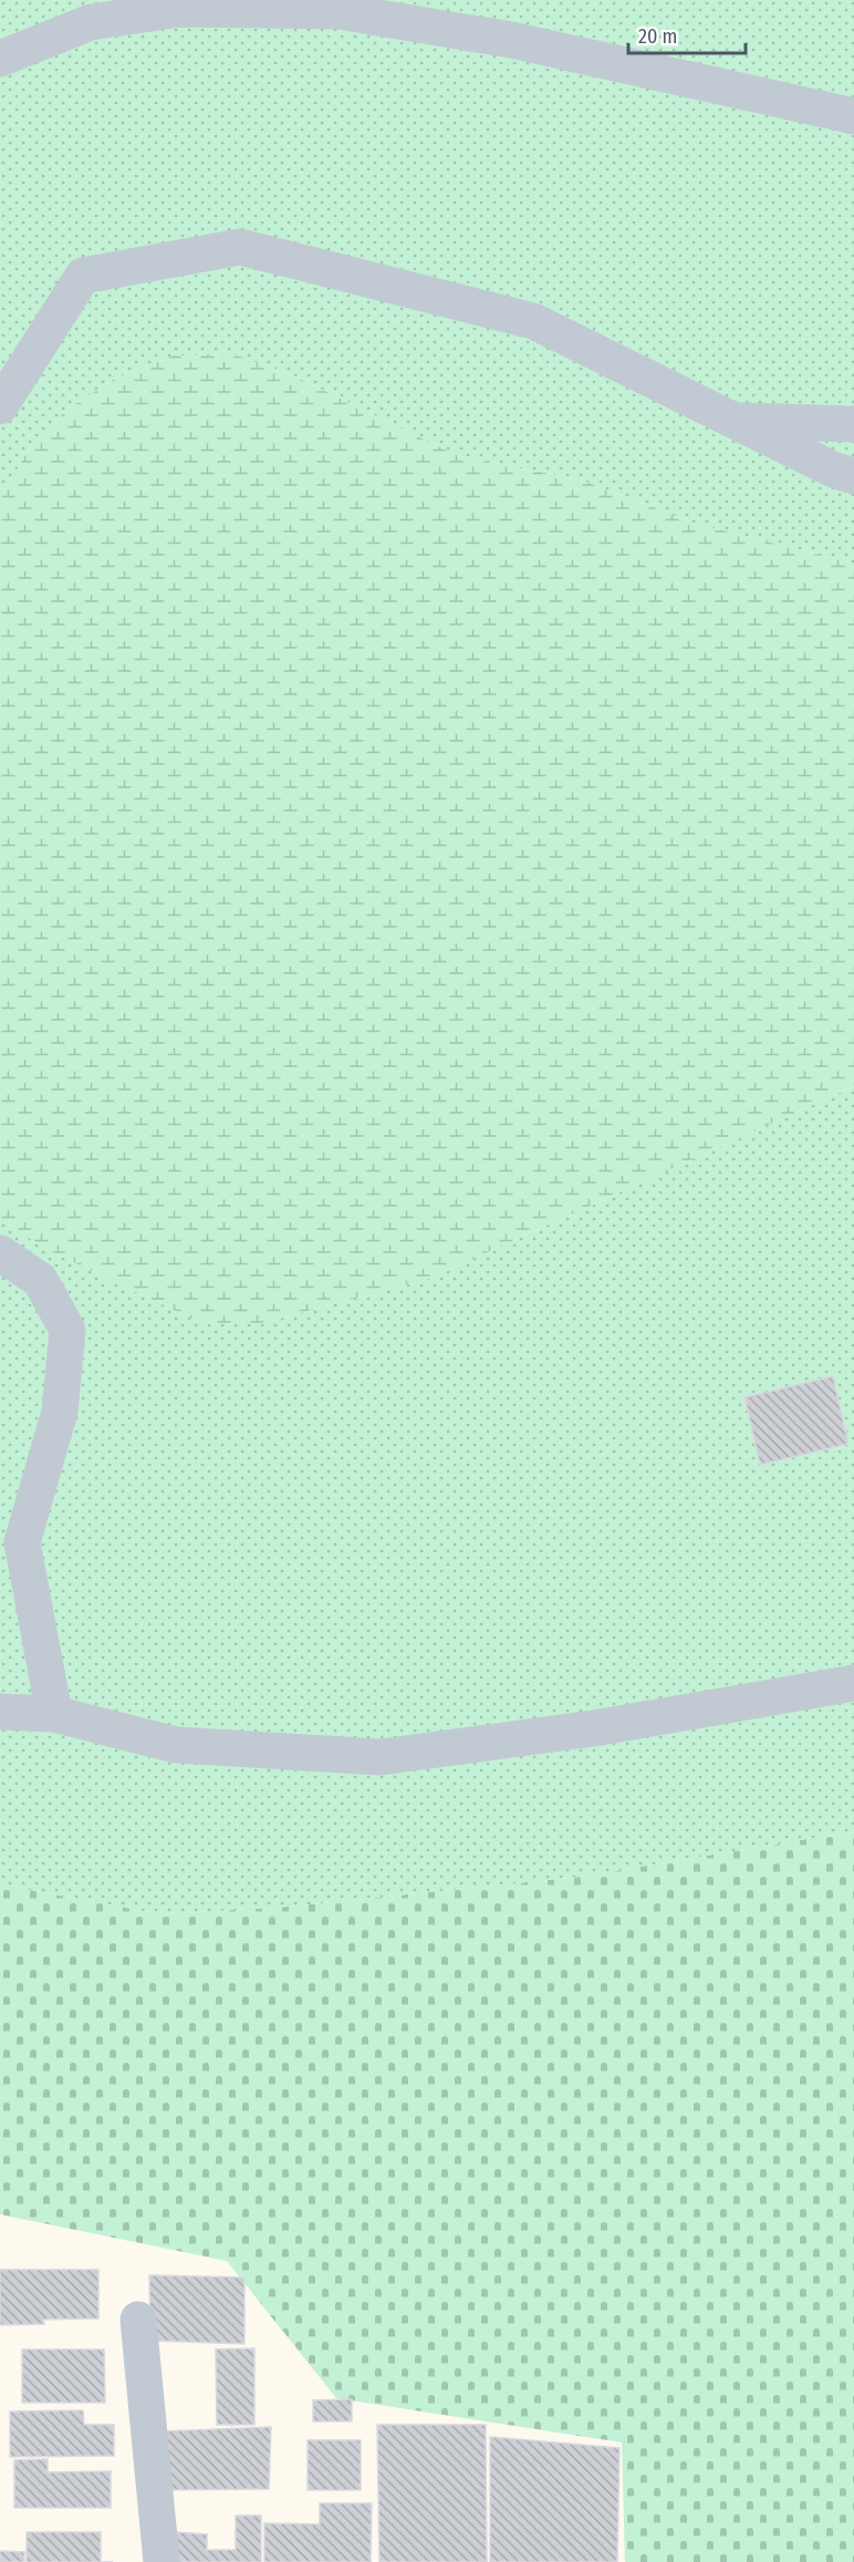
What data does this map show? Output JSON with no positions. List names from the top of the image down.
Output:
{
  "scale_bar": "20 m"
}
